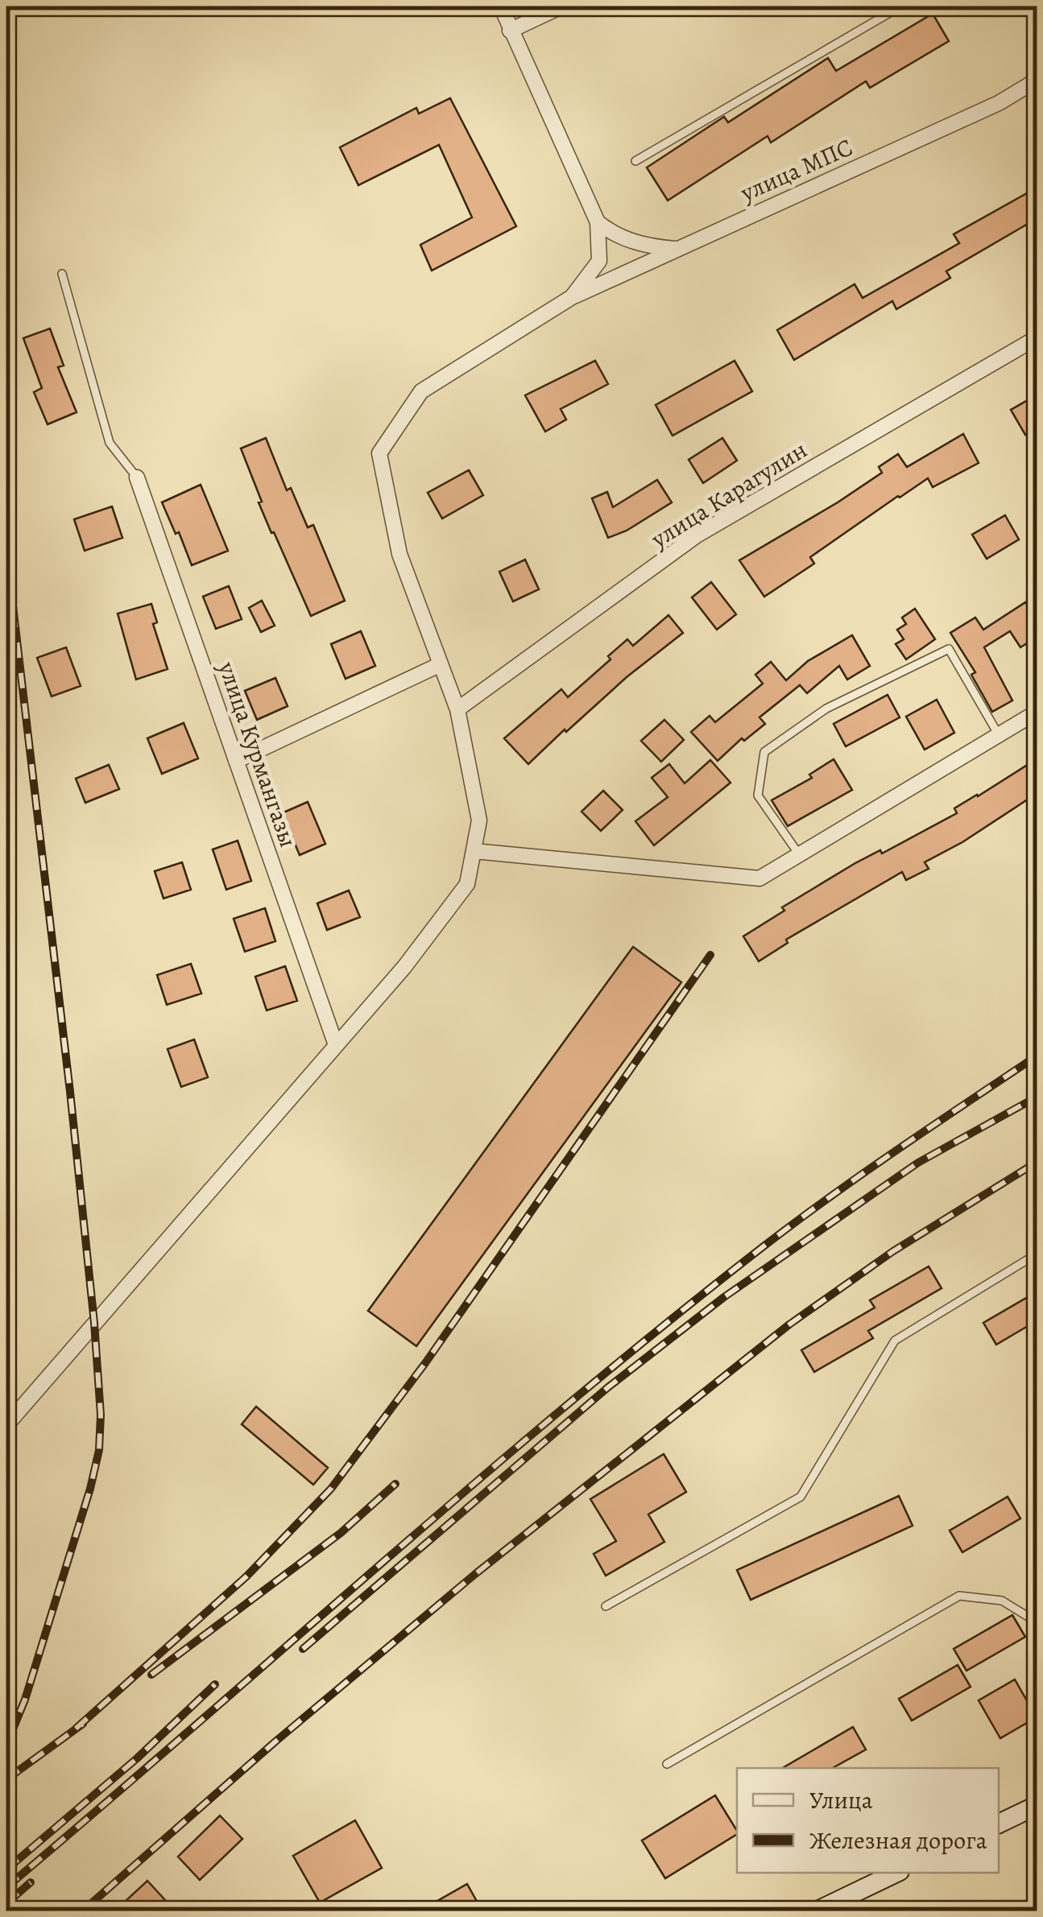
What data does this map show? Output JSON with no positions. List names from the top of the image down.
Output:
{
  "streets": {
    "street": ["улица МПС", "улица Карагулин", "улица Курмангазы"]
  },
  "legend": ["Улица", "Железная дорога"]
}
